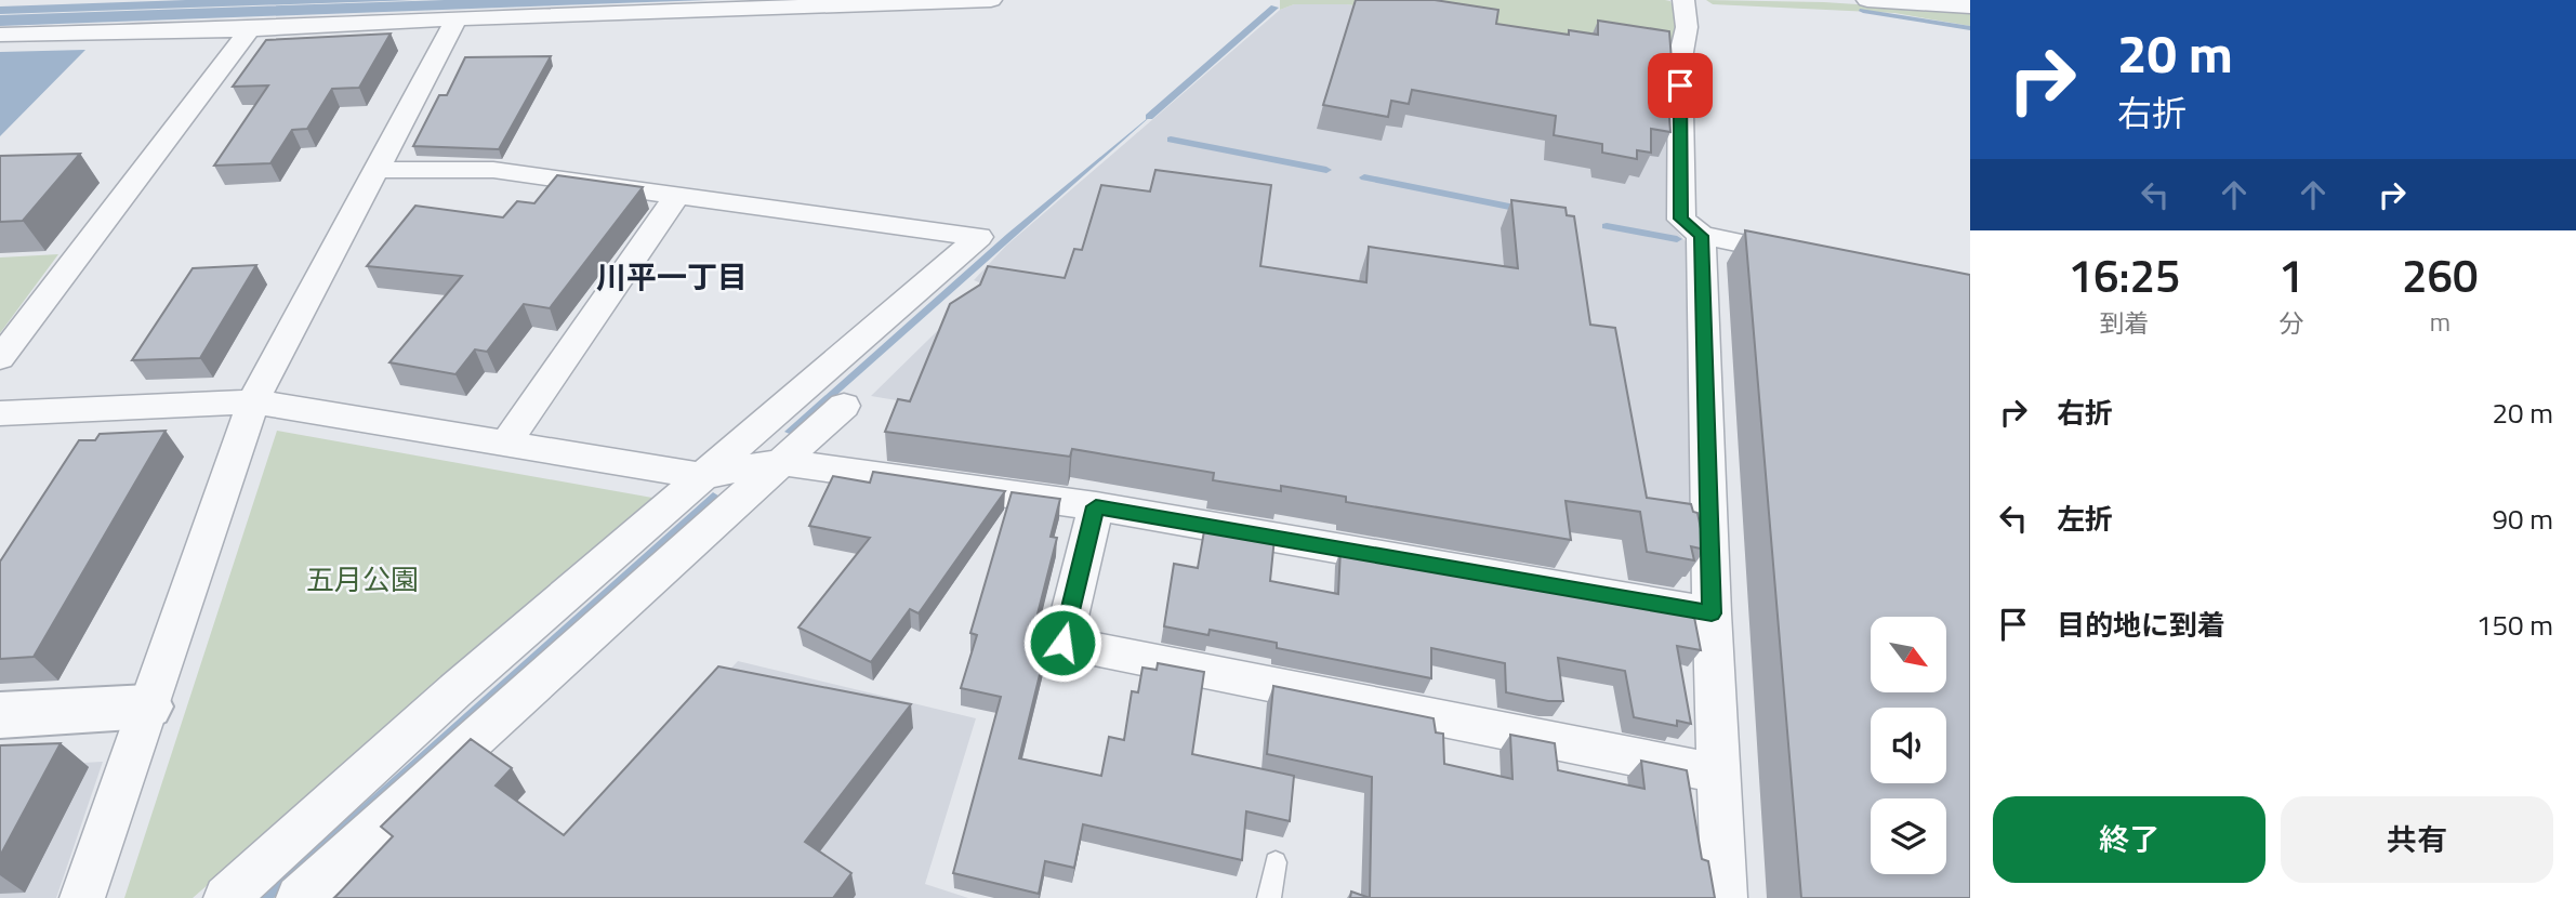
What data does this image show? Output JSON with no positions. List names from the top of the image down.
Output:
{
  "districts": ["川平一丁目"],
  "parks": ["五月公園"],
  "north": "bottom right",
  "page": {
    "turn": ["20 m", "右折"],
    "eta": [
      "16:25",
      "到着",
      "1",
      "分",
      "260",
      "m"
    ],
    "list": [
      {
        "name": "右折",
        "value": "20 m"
      },
      {
        "name": "左折",
        "value": "90 m"
      },
      {
        "name": "目的地に到着",
        "value": "150 m"
      }
    ],
    "buttons": ["終了", "共有"]
  }
}
